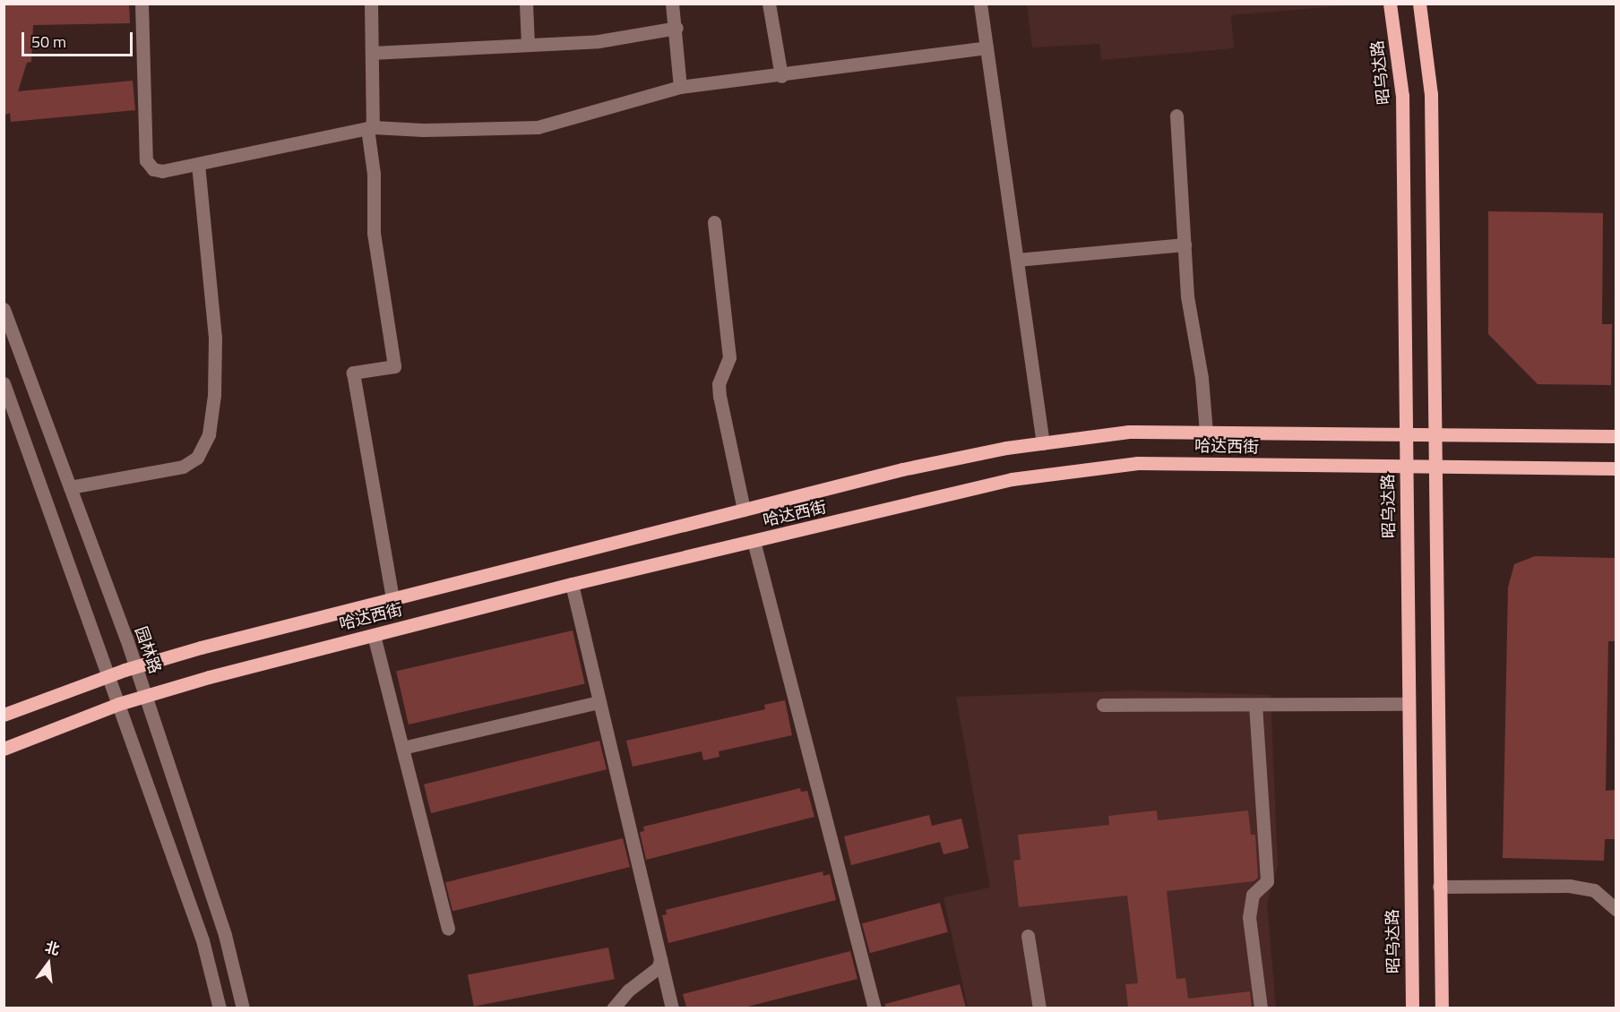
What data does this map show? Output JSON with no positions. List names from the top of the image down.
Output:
{
  "streets": {
    "main road": ["昭乌达路", "哈达西街"],
    "street": ["园林路"]
  },
  "crossings": [
    ["昭乌达路", "哈达西街"],
    ["哈达西街", "园林路"]
  ],
  "scale_bar": "50 m",
  "north": "top"
}
